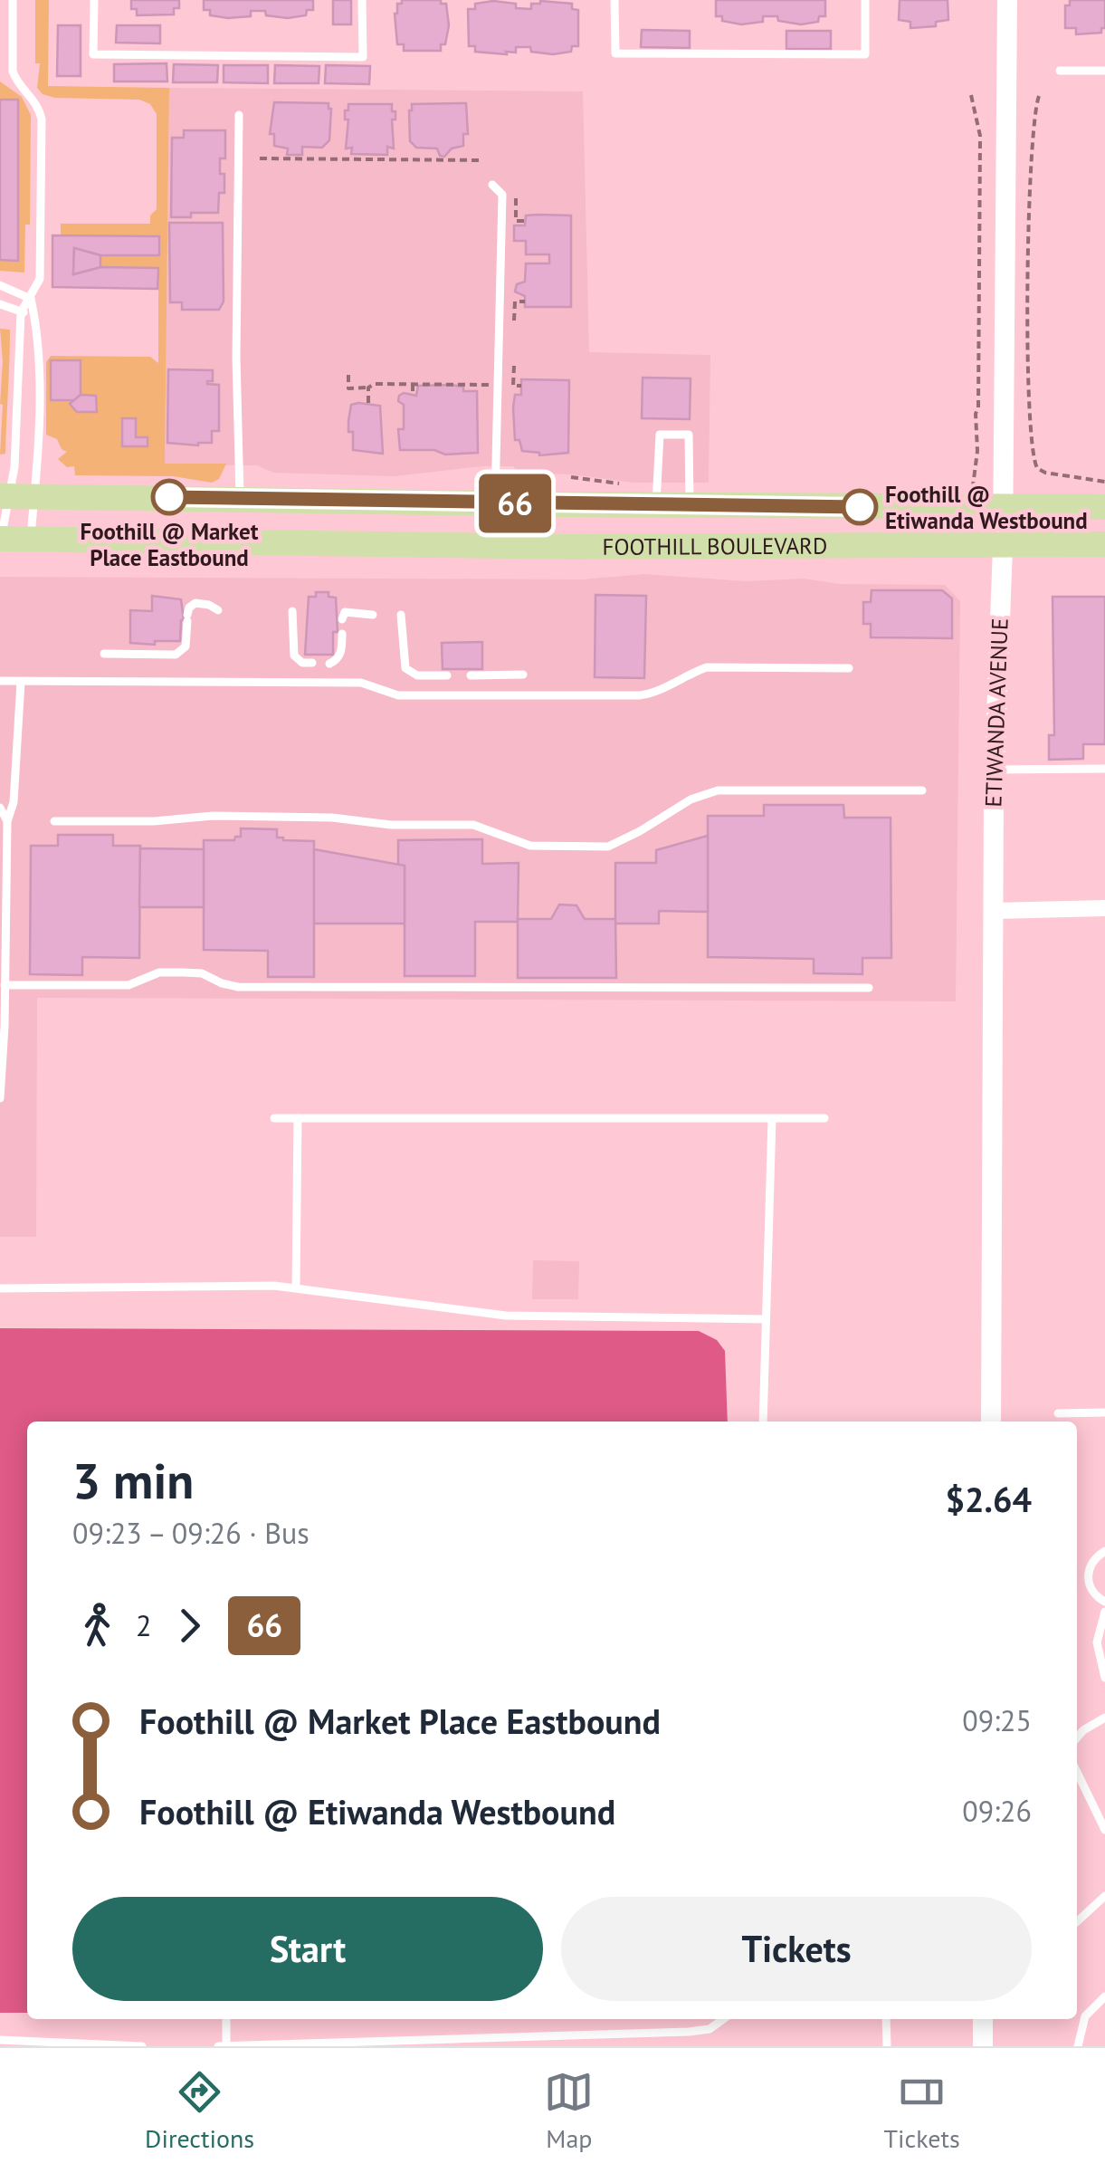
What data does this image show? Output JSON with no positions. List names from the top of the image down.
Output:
{
  "streets": {
    "main road": ["FOOTHILL BOULEVARD", "ETIWANDA AVENUE"]
  },
  "crossings": [
    ["FOOTHILL BOULEVARD", "ETIWANDA AVENUE"]
  ],
  "places": ["Foothill @ Market Place Eastbound", "Foothill @ Etiwanda Westbound"],
  "lines": ["bus line 66"],
  "page": {
    "on_map": "66",
    "heading": ["3 min", "09:23 – 09:26 · Bus", "$2.64"],
    "legs": ["2", "66"],
    "list": [
      {
        "name": "Foothill @ Market Place Eastbound",
        "value": "09:25"
      },
      {
        "name": "Foothill @ Etiwanda Westbound",
        "value": "09:26"
      }
    ],
    "buttons": ["Start", "Tickets"],
    "tabs": ["Directions", "Map", "Tickets"]
  }
}
